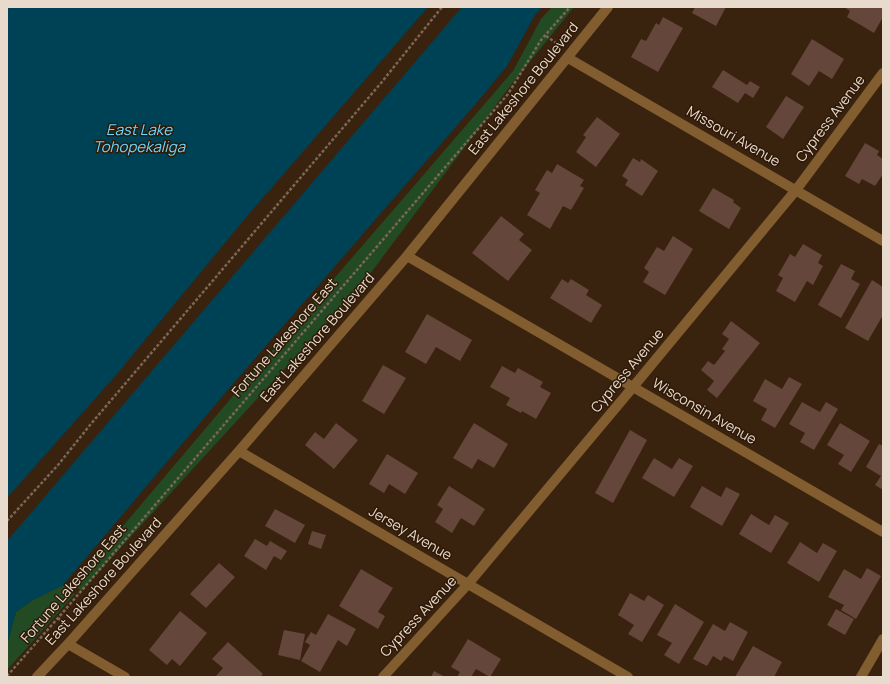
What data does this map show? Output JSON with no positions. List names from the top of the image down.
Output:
{
  "streets": {
    "street": [
      "East Lakeshore Boulevard",
      "Cypress Avenue",
      "Missouri Avenue",
      "Wisconsin Avenue",
      "Jersey Avenue"
    ],
    "path": ["Fortune Lakeshore East"]
  },
  "crossings": [
    ["East Lakeshore Boulevard", "Missouri Avenue"],
    ["East Lakeshore Boulevard", "Wisconsin Avenue"],
    ["East Lakeshore Boulevard", "Jersey Avenue"],
    ["Cypress Avenue", "Missouri Avenue"],
    ["Cypress Avenue", "Wisconsin Avenue"],
    ["Cypress Avenue", "Jersey Avenue"]
  ],
  "water": ["East Lake Tohopekaliga"]
}
